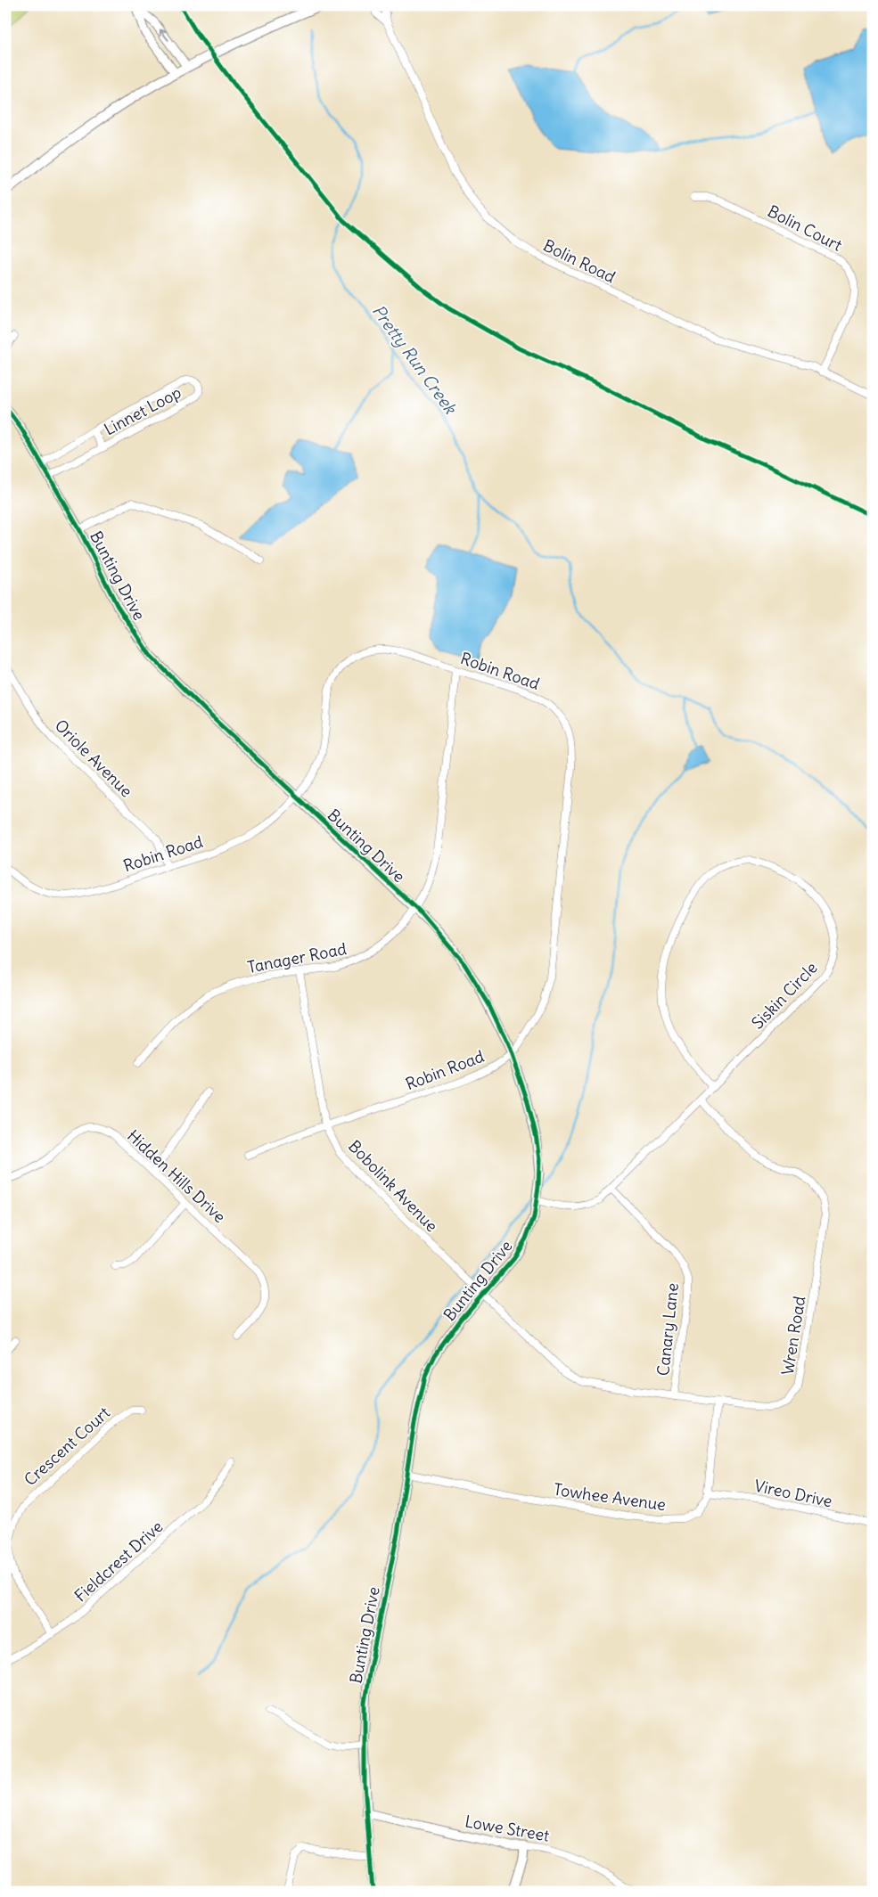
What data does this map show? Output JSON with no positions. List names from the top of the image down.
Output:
{
  "streets": {
    "street": [
      "Bolin Court",
      "Bolin Road",
      "Linnet Loop",
      "Bunting Drive",
      "Robin Road",
      "Oriole Avenue",
      "Tanager Road",
      "Siskin Circle",
      "Hidden Hills Drive",
      "Bobolink Avenue",
      "Canary Lane",
      "Wren Road",
      "Crescent Court",
      "Vireo Drive",
      "Towhee Avenue",
      "Fieldcrest Drive",
      "Lowe Street"
    ]
  },
  "crossings": [
    ["Bolin Court", "Bolin Road"],
    ["Linnet Loop", "Bunting Drive"],
    ["Bunting Drive", "Robin Road"],
    ["Bunting Drive", "Tanager Road"],
    ["Bunting Drive", "Siskin Circle"],
    ["Bunting Drive", "Bobolink Avenue"],
    ["Bunting Drive", "Wren Road"],
    ["Bunting Drive", "Towhee Avenue"],
    ["Bunting Drive", "Lowe Street"],
    ["Robin Road", "Oriole Avenue"],
    ["Robin Road", "Tanager Road"],
    ["Robin Road", "Bobolink Avenue"],
    ["Tanager Road", "Bobolink Avenue"],
    ["Siskin Circle", "Canary Lane"],
    ["Siskin Circle", "Wren Road"],
    ["Bobolink Avenue", "Wren Road"],
    ["Canary Lane", "Wren Road"],
    ["Wren Road", "Towhee Avenue"],
    ["Crescent Court", "Fieldcrest Drive"],
    ["Vireo Drive", "Towhee Avenue"]
  ],
  "water": ["Pretty Run Creek"]
}
